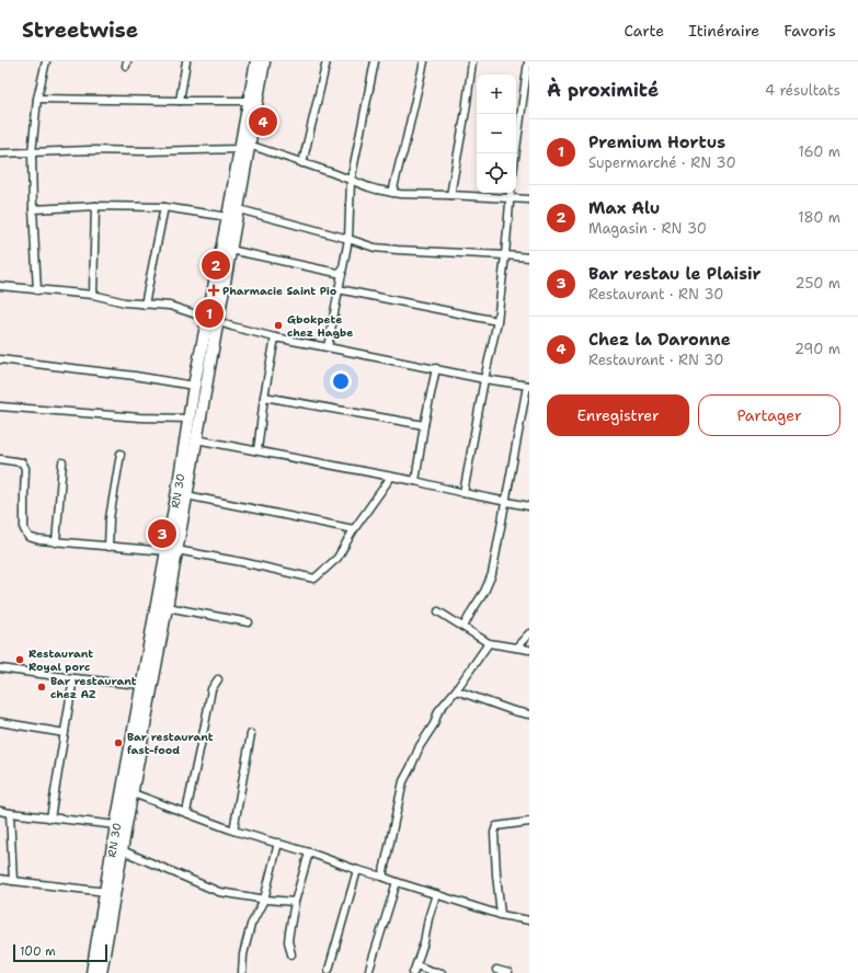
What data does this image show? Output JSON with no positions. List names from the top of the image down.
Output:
{
  "streets": {
    "main road": ["RN 30"]
  },
  "places": {
    "health": ["Pharmacie Saint Pio"],
    "other": [
      "Gbokpete chez Hagbe",
      "Restaurant Royal porc",
      "Bar restaurant chez AZ",
      "Bar restaurant fast-food"
    ]
  },
  "scale_bar": "100 m",
  "page": {
    "header": "Streetwise",
    "nav": ["Carte", "Itinéraire", "Favoris"],
    "heading": ["À proximité", "4 résultats"],
    "map_buttons": ["+", "−"],
    "pins": [
      "4",
      "2",
      "1",
      "3"
    ],
    "list": [
      {
        "mark": "1",
        "name": "Premium Hortus",
        "note": "Supermarché · RN 30",
        "value": "160 m"
      },
      {
        "mark": "2",
        "name": "Max Alu",
        "note": "Magasin · RN 30",
        "value": "180 m"
      },
      {
        "mark": "3",
        "name": "Bar restau le Plaisir",
        "note": "Restaurant · RN 30",
        "value": "250 m"
      },
      {
        "mark": "4",
        "name": "Chez la Daronne",
        "note": "Restaurant · RN 30",
        "value": "290 m"
      }
    ],
    "buttons": ["Enregistrer", "Partager"],
    "scale": "100 m"
  }
}
